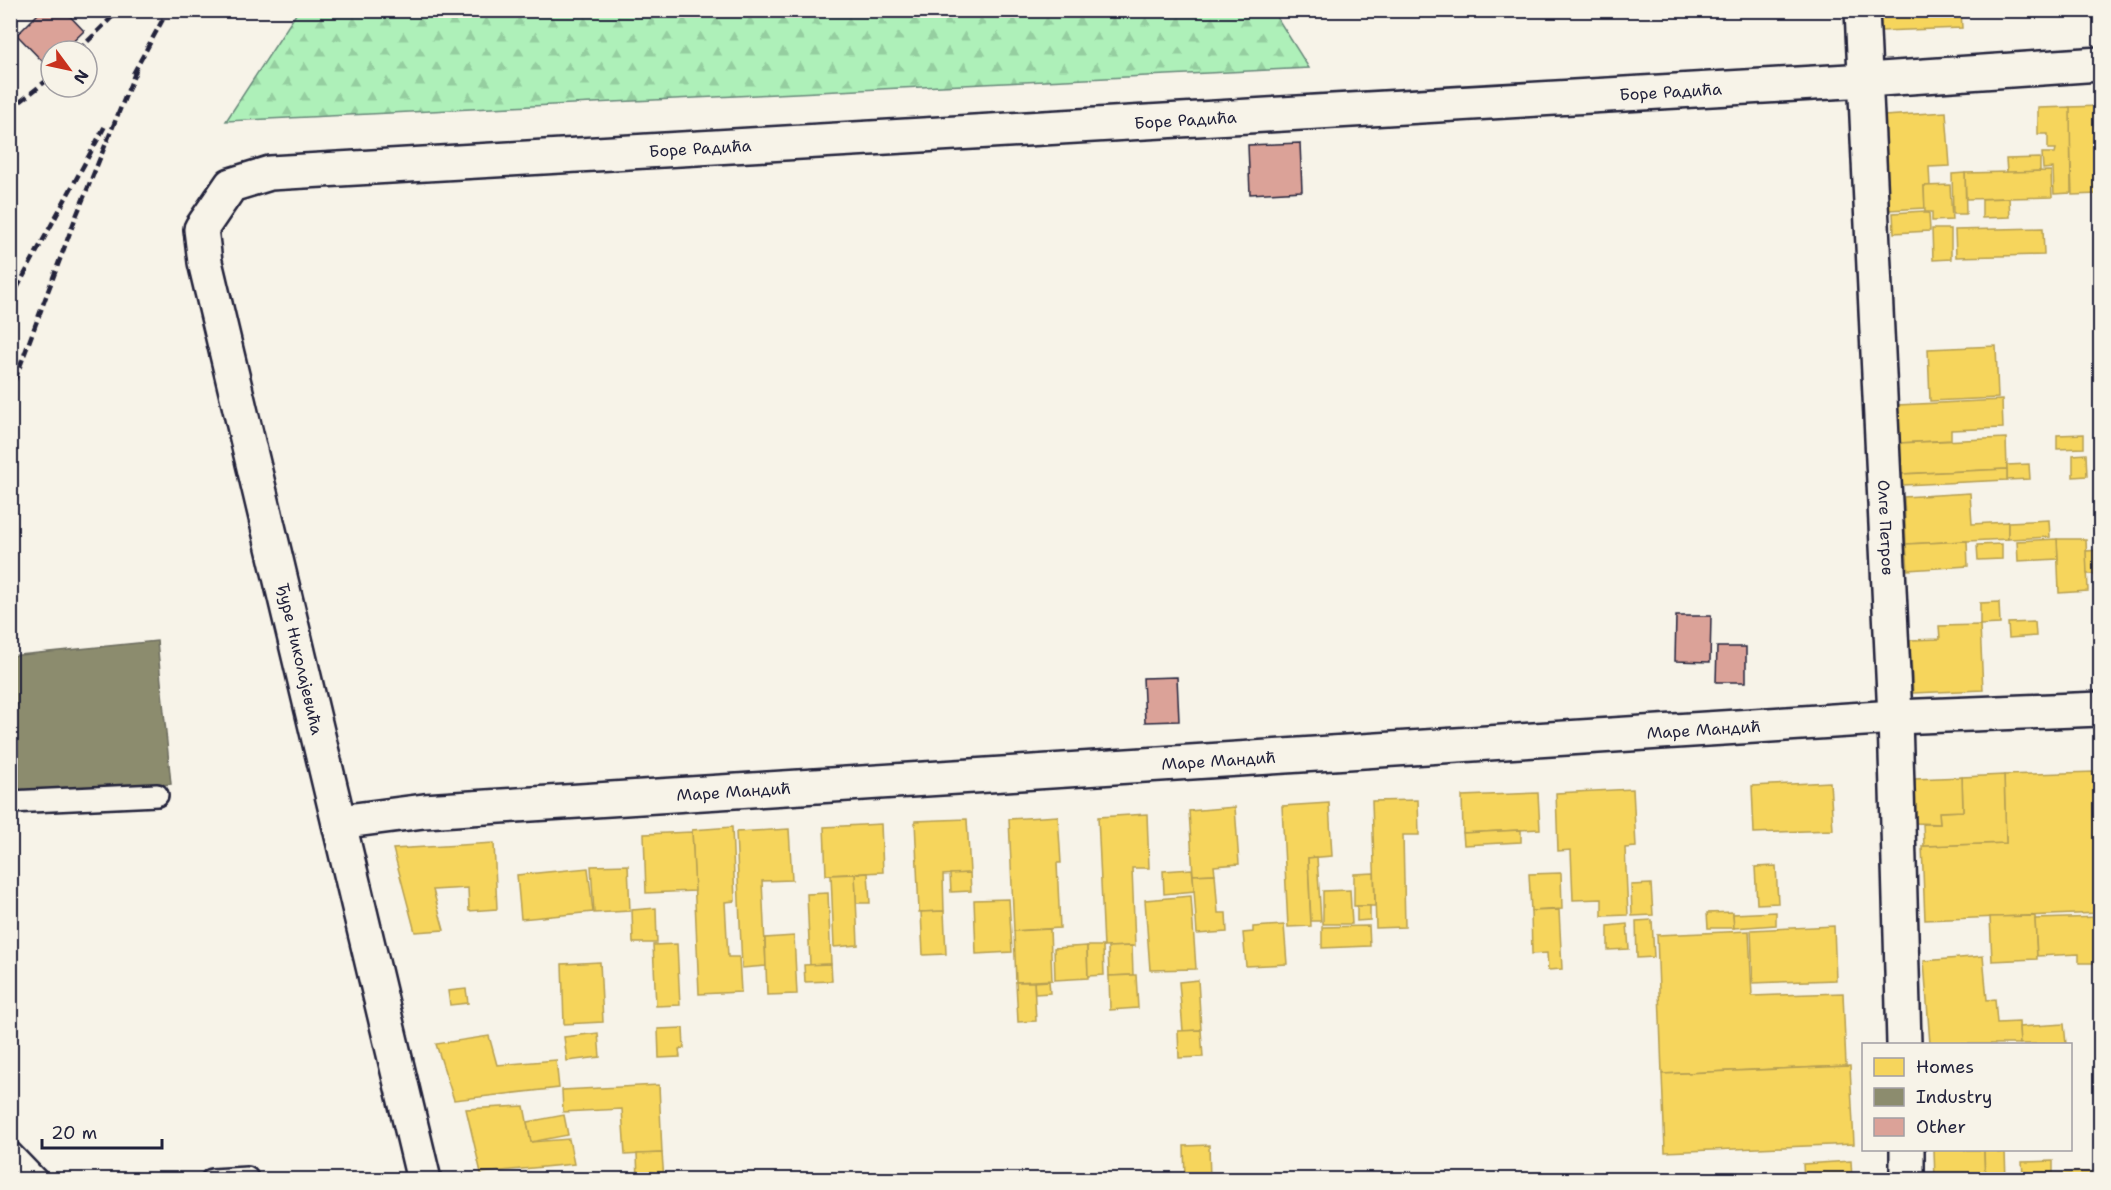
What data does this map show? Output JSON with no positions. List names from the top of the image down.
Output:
{
  "streets": {
    "street": [
      "Боре Радића",
      "Олге Петров",
      "Ђуре Николајевића",
      "Маре Мандић"
    ]
  },
  "crossings": [
    ["Боре Радића", "Олге Петров"],
    ["Боре Радића", "Ђуре Николајевића"],
    ["Олге Петров", "Маре Мандић"],
    ["Ђуре Николајевића", "Маре Мандић"]
  ],
  "legend": ["Homes", "Industry", "Other"],
  "scale_bar": "20 m",
  "north": "bottom right"
}
